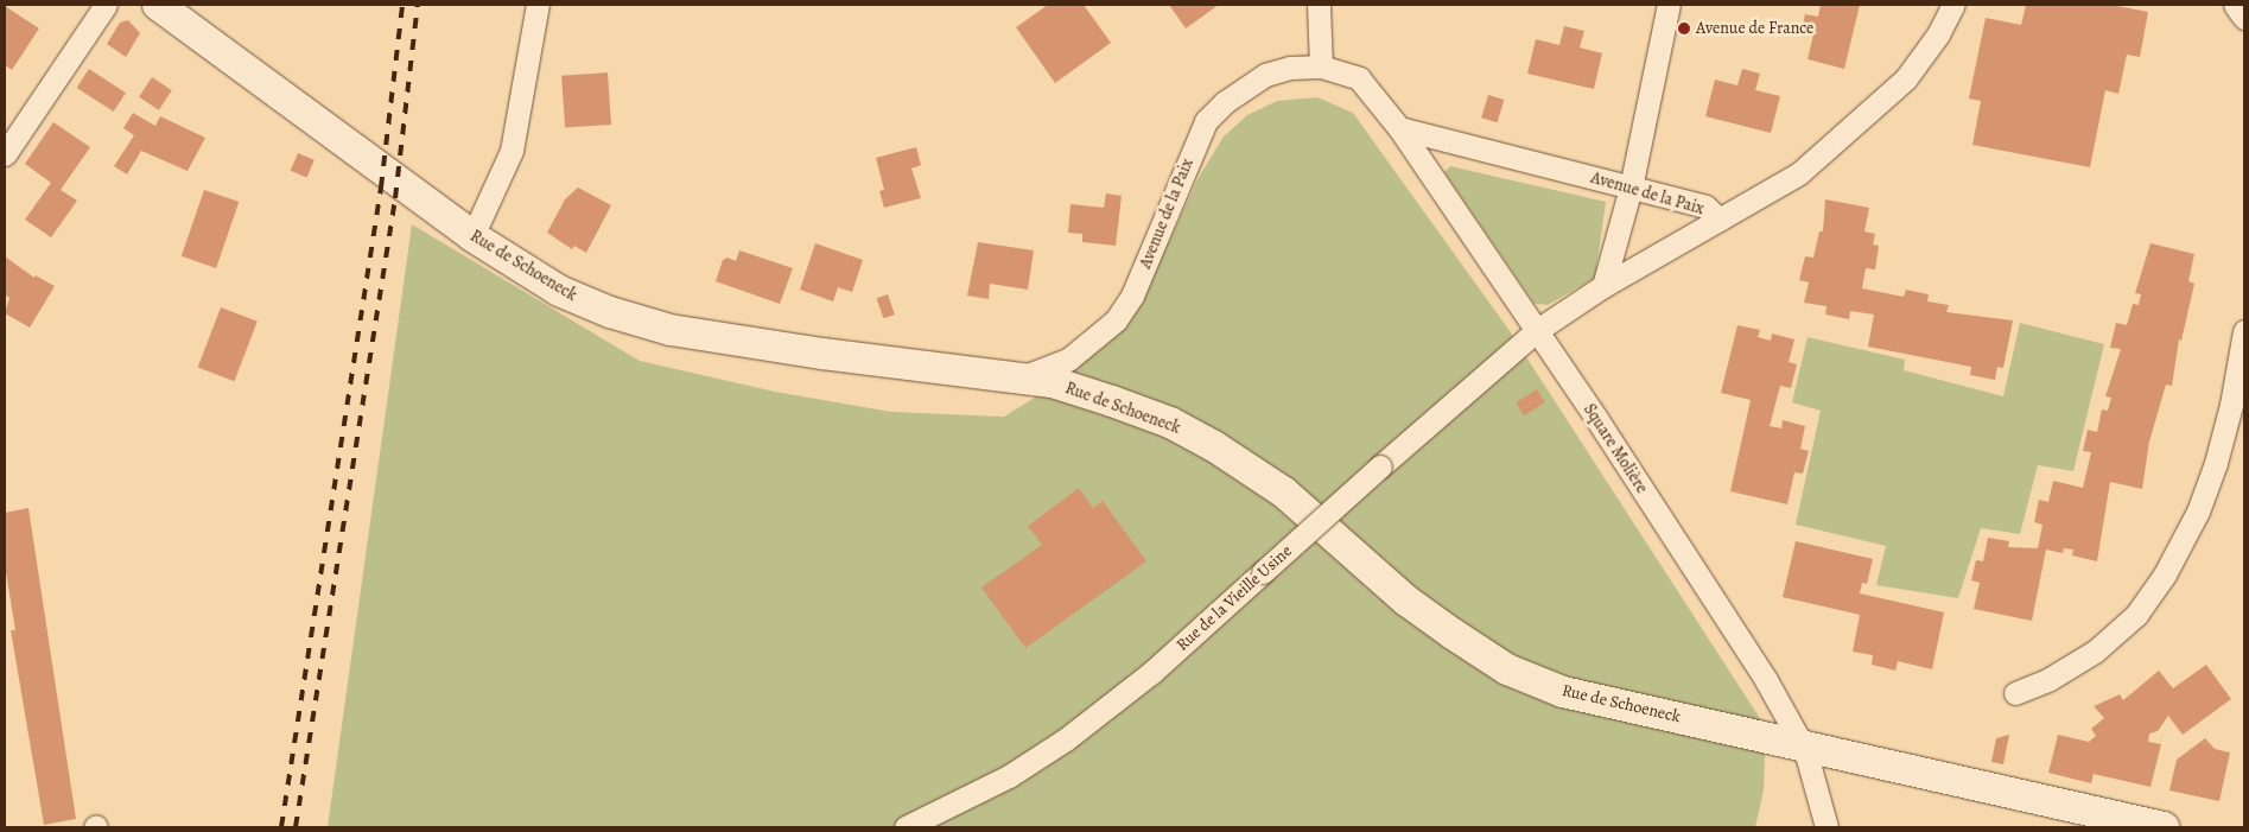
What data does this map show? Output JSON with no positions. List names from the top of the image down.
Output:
{
  "streets": {
    "main road": ["Rue de Schoeneck"],
    "street": ["Avenue de la Paix", "Square Molière", "Rue de la Vieille Usine"]
  },
  "crossings": [
    ["Avenue de la Paix", "Rue de Schoeneck"],
    ["Avenue de la Paix", "Square Molière"],
    ["Avenue de la Paix", "Rue de la Vieille Usine"],
    ["Rue de Schoeneck", "Square Molière"],
    ["Square Molière", "Rue de la Vieille Usine"]
  ],
  "places": ["Avenue de France"]
}
